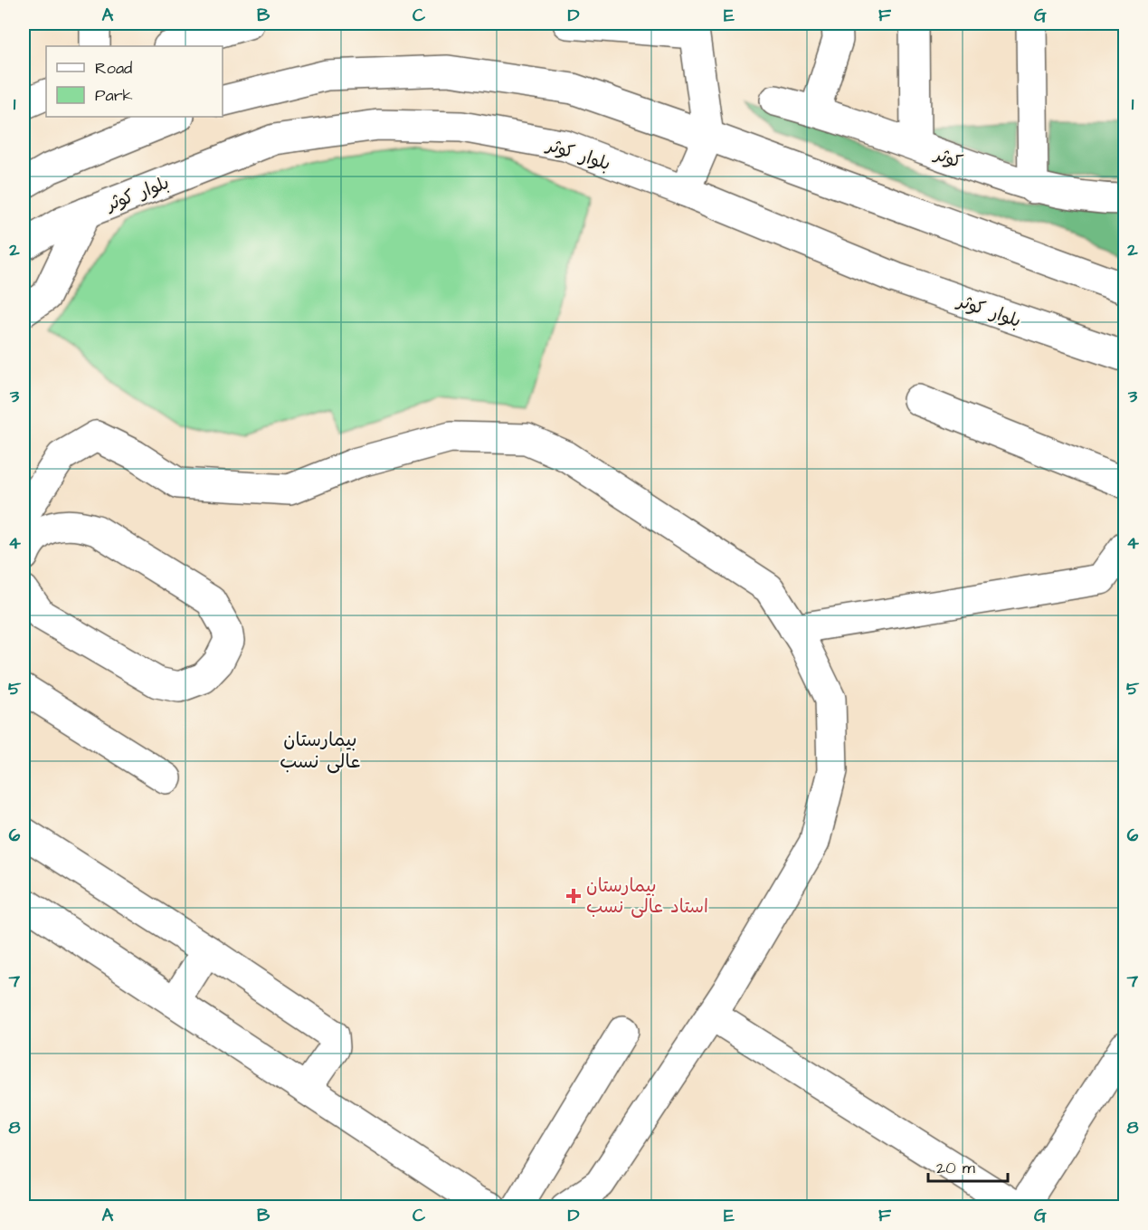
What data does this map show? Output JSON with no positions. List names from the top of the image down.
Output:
{
  "streets": {
    "street": ["بلوار کوثر", "کوثر"]
  },
  "districts": ["بیمارستان عالی نسب"],
  "places": {
    "health": ["بیمارستان استاد عالی نسب"]
  },
  "legend": ["Road", "Park"],
  "scale_bar": "20 m",
  "grid": {
    "columns": [
      "A",
      "B",
      "C",
      "D",
      "E",
      "F",
      "G"
    ],
    "rows": [
      "1",
      "2",
      "3",
      "4",
      "5",
      "6",
      "7",
      "8"
    ]
  }
}
